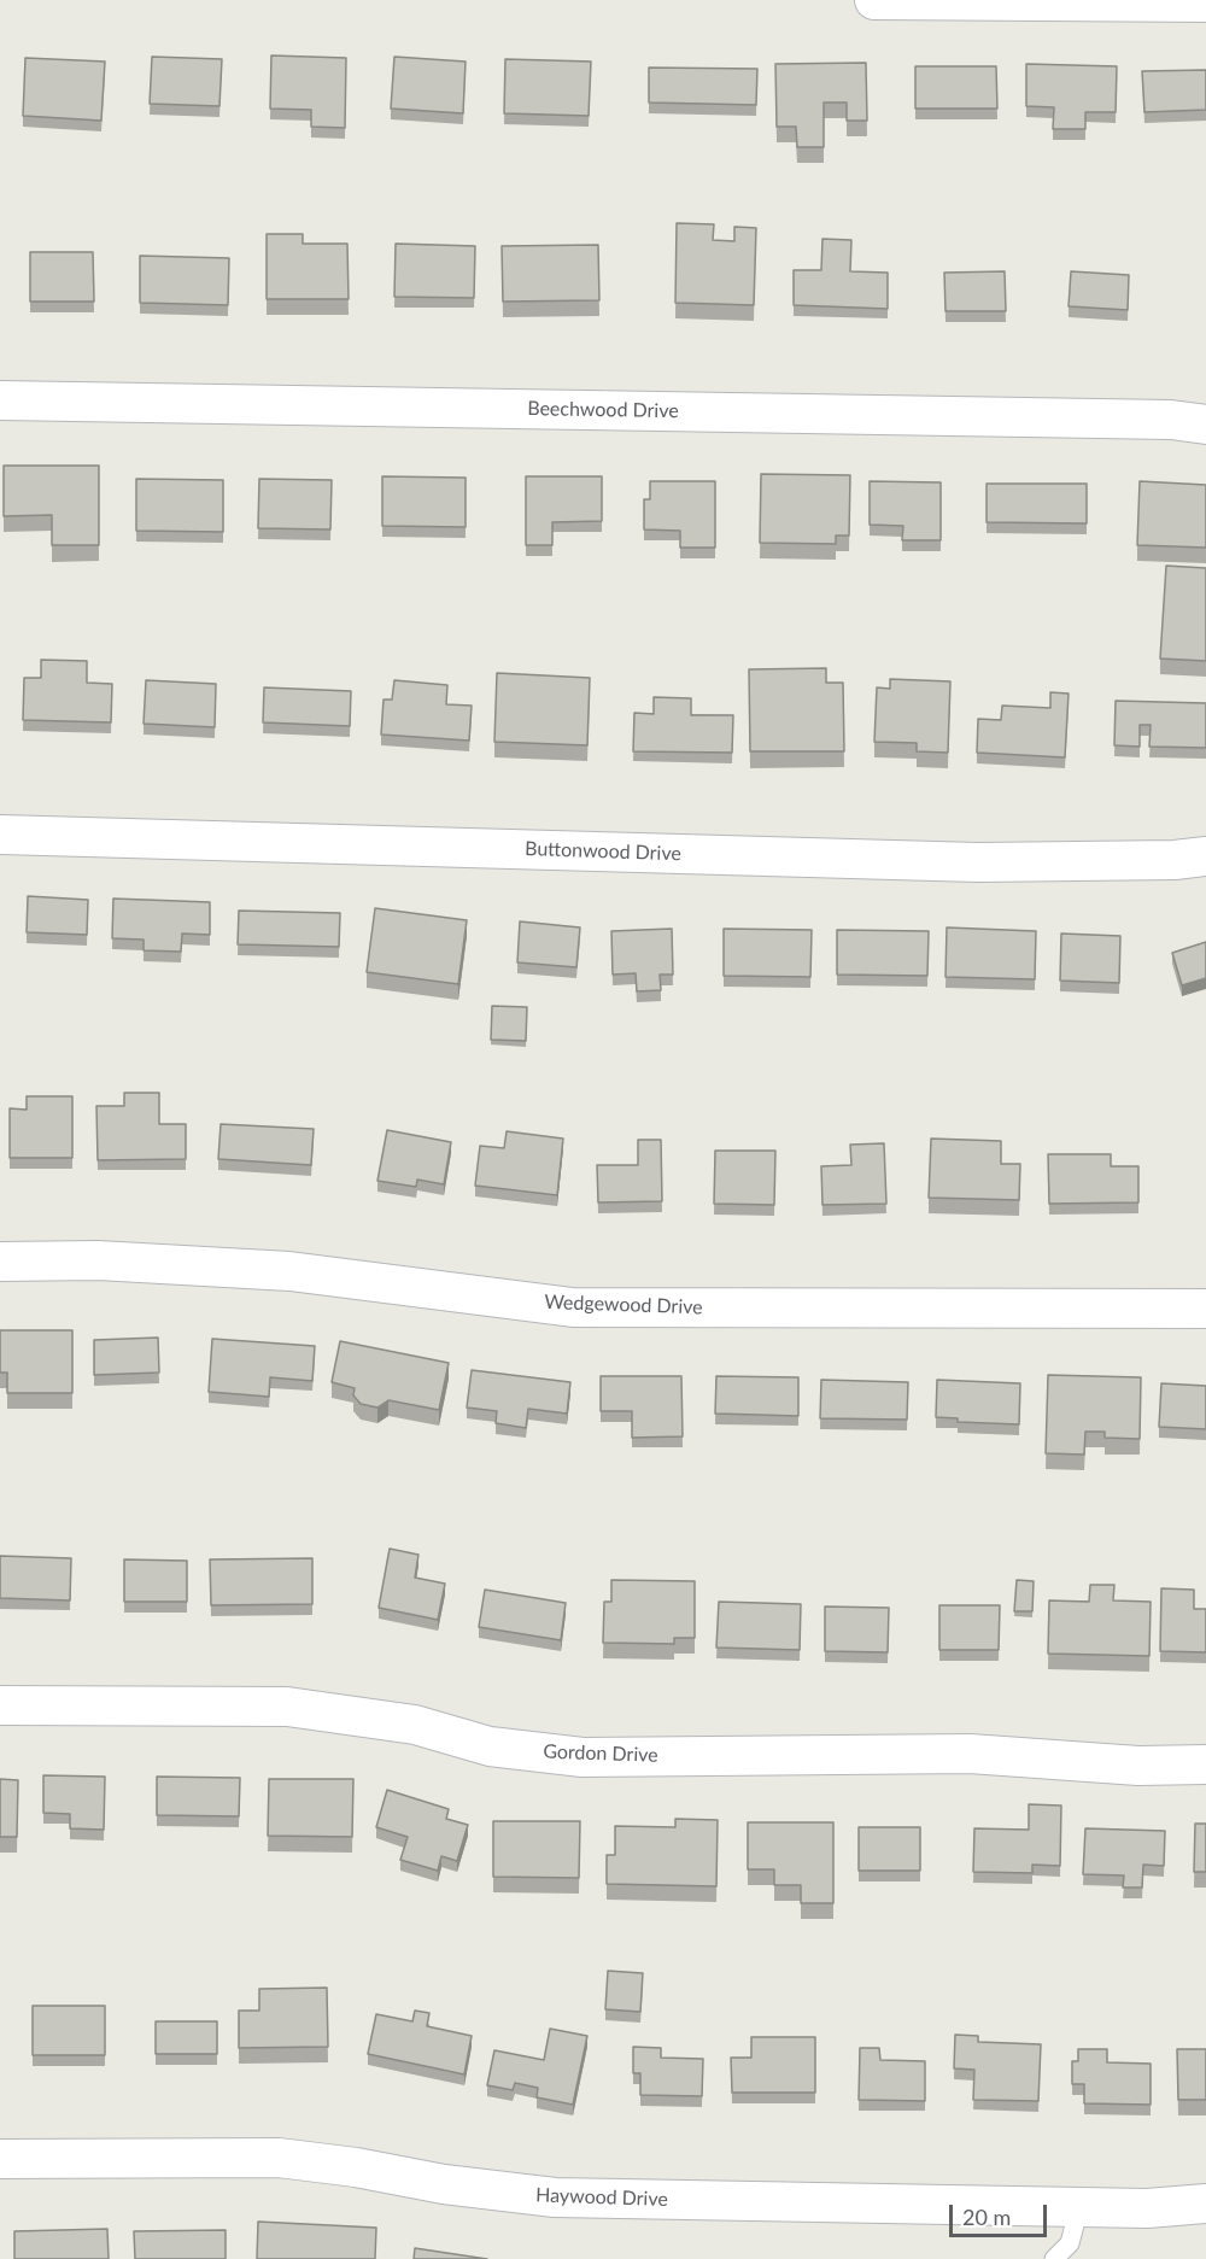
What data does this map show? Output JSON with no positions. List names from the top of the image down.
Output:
{
  "streets": {
    "street": [
      "Beechwood Drive",
      "Buttonwood Drive",
      "Wedgewood Drive",
      "Gordon Drive",
      "Haywood Drive"
    ]
  },
  "scale_bar": "20 m"
}
